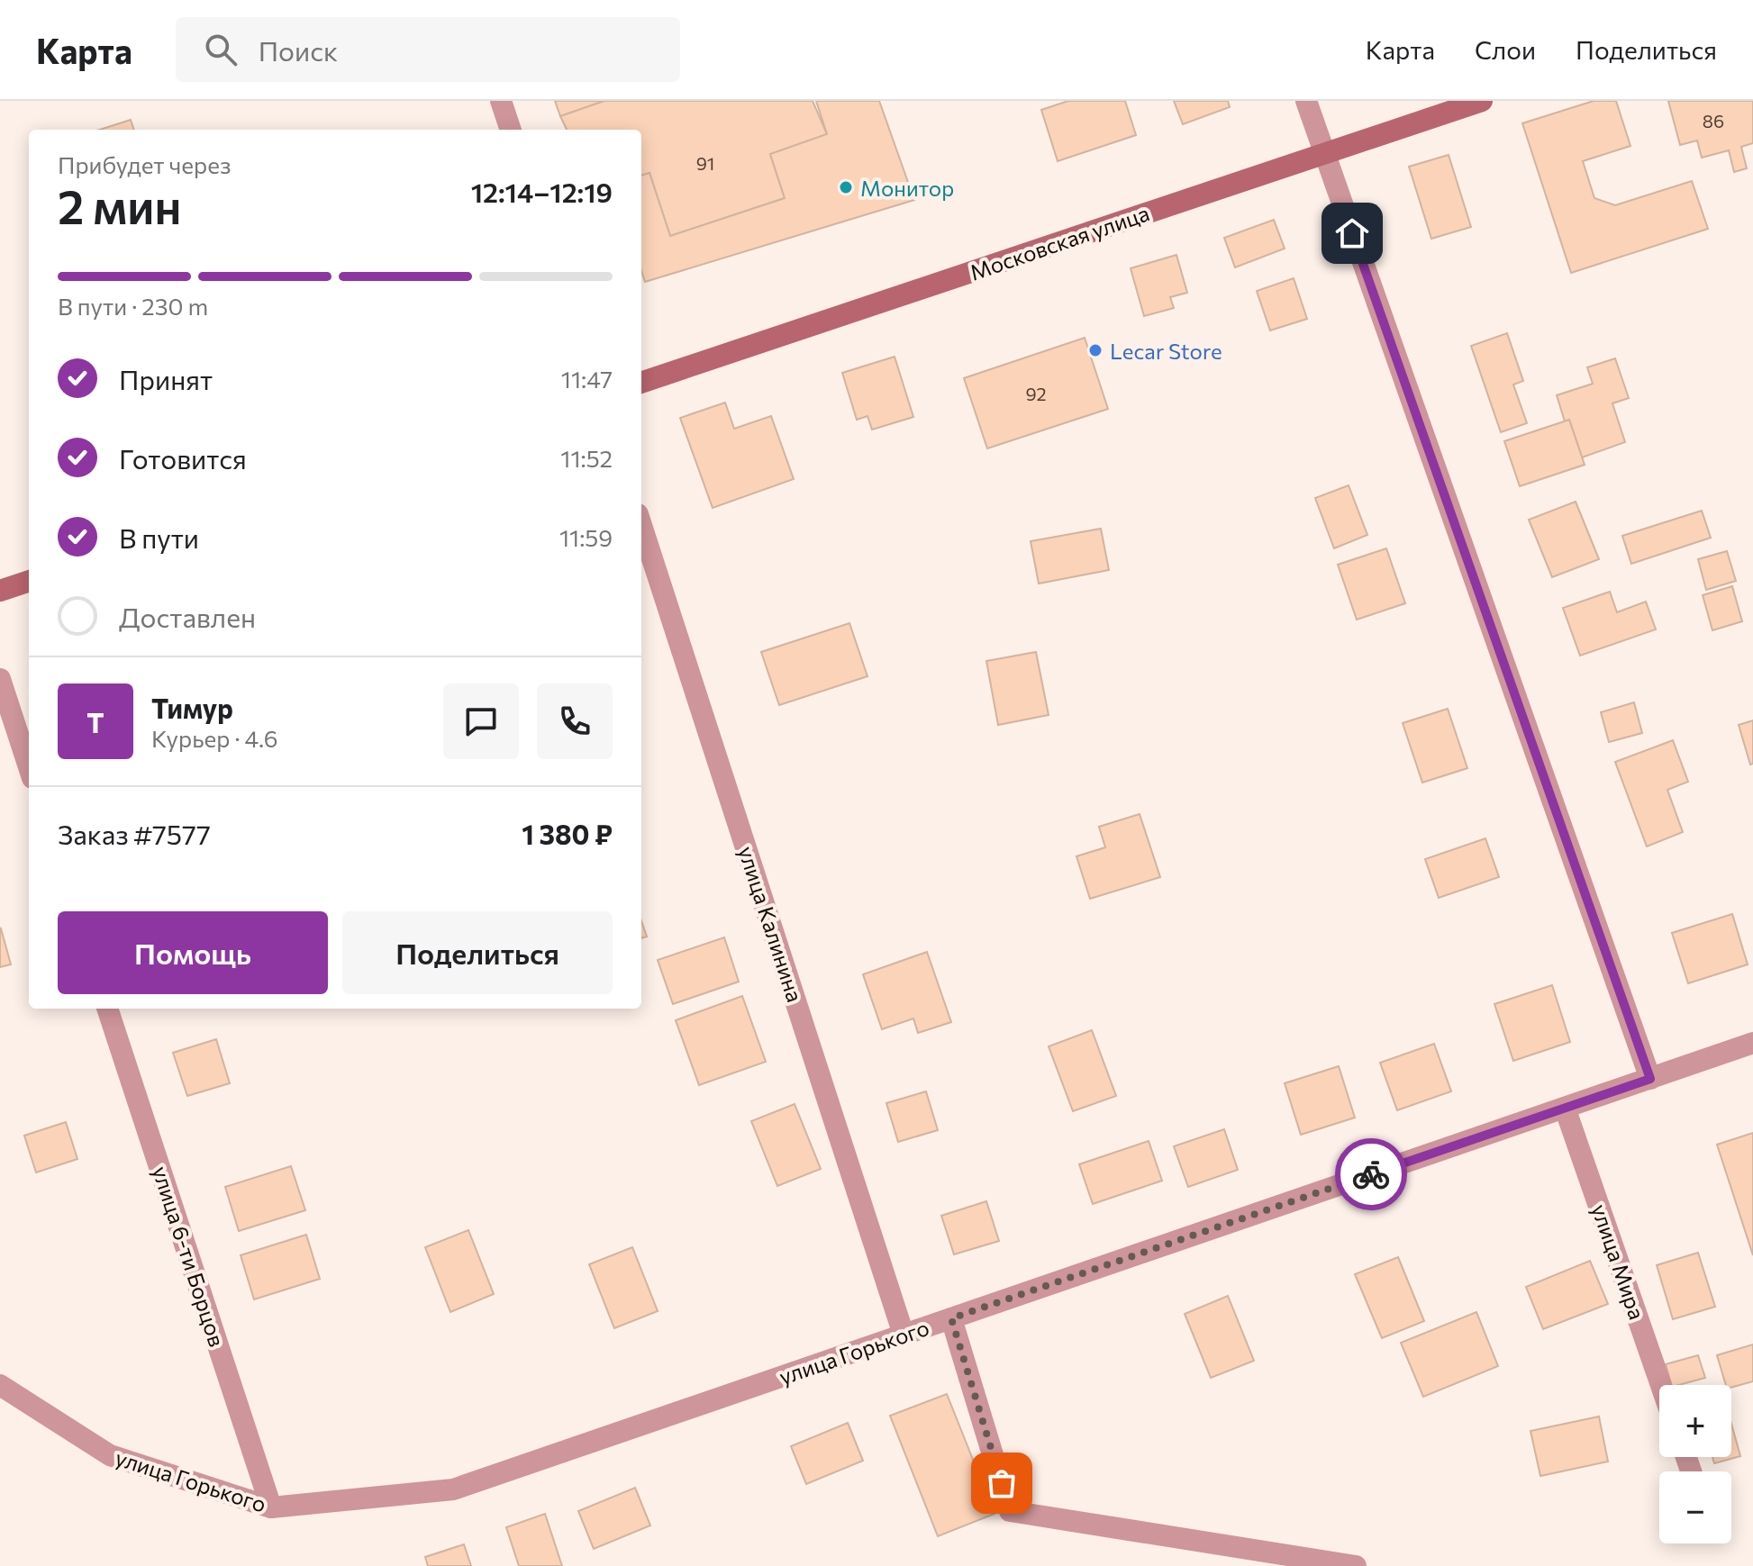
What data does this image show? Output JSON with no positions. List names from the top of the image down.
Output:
{
  "streets": {
    "street": [
      "Московская улица",
      "улица Калинина",
      "улица 6-ти Борцов",
      "улица Мира",
      "улица Горького"
    ]
  },
  "crossings": [
    ["улица Калинина", "улица Горького"],
    ["улица 6-ти Борцов", "улица Горького"],
    ["улица Мира", "улица Горького"]
  ],
  "places": ["Монитор", "Lecar Store"],
  "house_numbers": ["86", "91", "92"],
  "page": {
    "header": "Карта",
    "search": "Поиск",
    "nav": ["Карта", "Слои", "Поделиться"],
    "heading": ["2 мин", "Прибудет через", "12:14–12:19"],
    "panel": [
      "Тимур",
      "Курьер · 4.6",
      "Заказ #7577",
      "1 380 ₽"
    ],
    "bar": "В пути · 230 m",
    "list": [
      ["Принят", "11:47"],
      ["Готовится", "11:52"],
      ["В пути", "11:59"],
      "Доставлен"
    ],
    "round": "Т",
    "buttons": ["Помощь", "Поделиться"],
    "map_buttons": ["+", "−"]
  }
}
